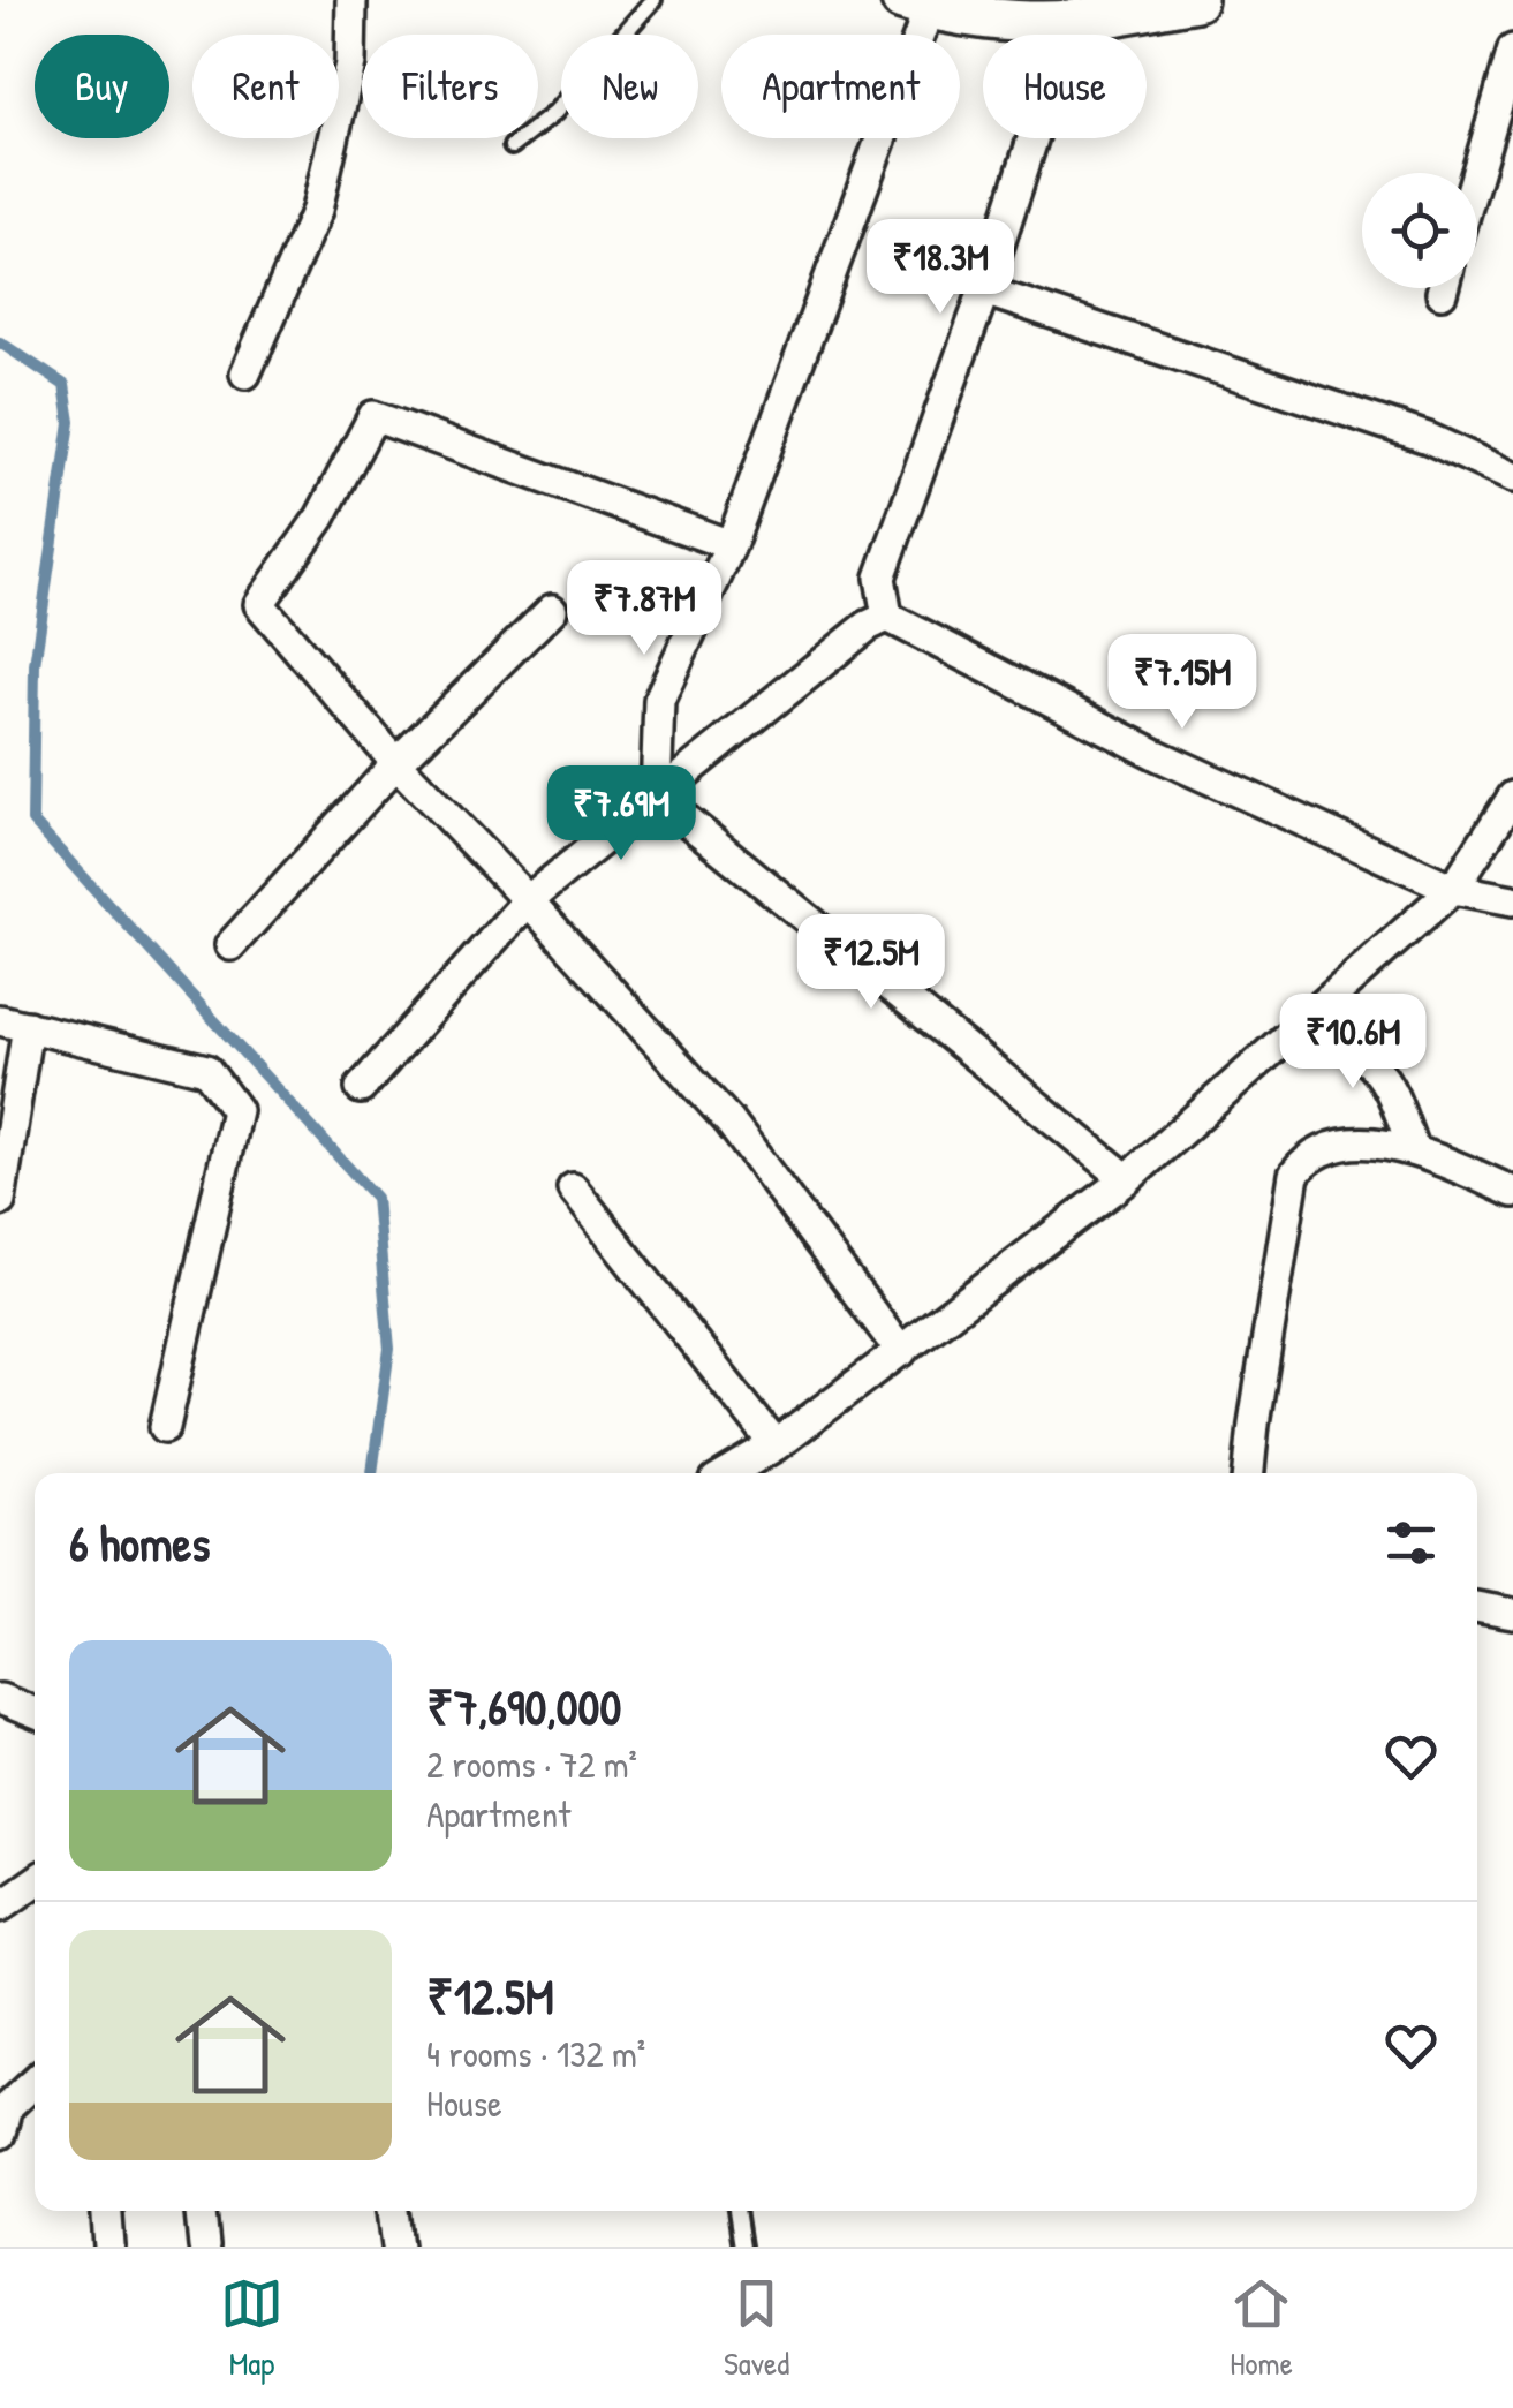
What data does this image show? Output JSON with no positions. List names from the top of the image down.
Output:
{
  "page": {
    "chip": [
      "Buy",
      "Rent",
      "Filters",
      "New",
      "Apartment",
      "House"
    ],
    "price": [
      "₹18.3M",
      "₹7.87M",
      "₹7.15M",
      "₹7.69M",
      "₹12.5M",
      "₹10.6M"
    ],
    "heading": "6 homes",
    "list": [
      {
        "name": "₹7,690,000",
        "note": "2 rooms · 72 m² · Apartment"
      },
      {
        "name": "₹12.5M",
        "note": "4 rooms · 132 m² · House"
      }
    ],
    "tabs": ["Map", "Saved", "Home"]
  }
}
